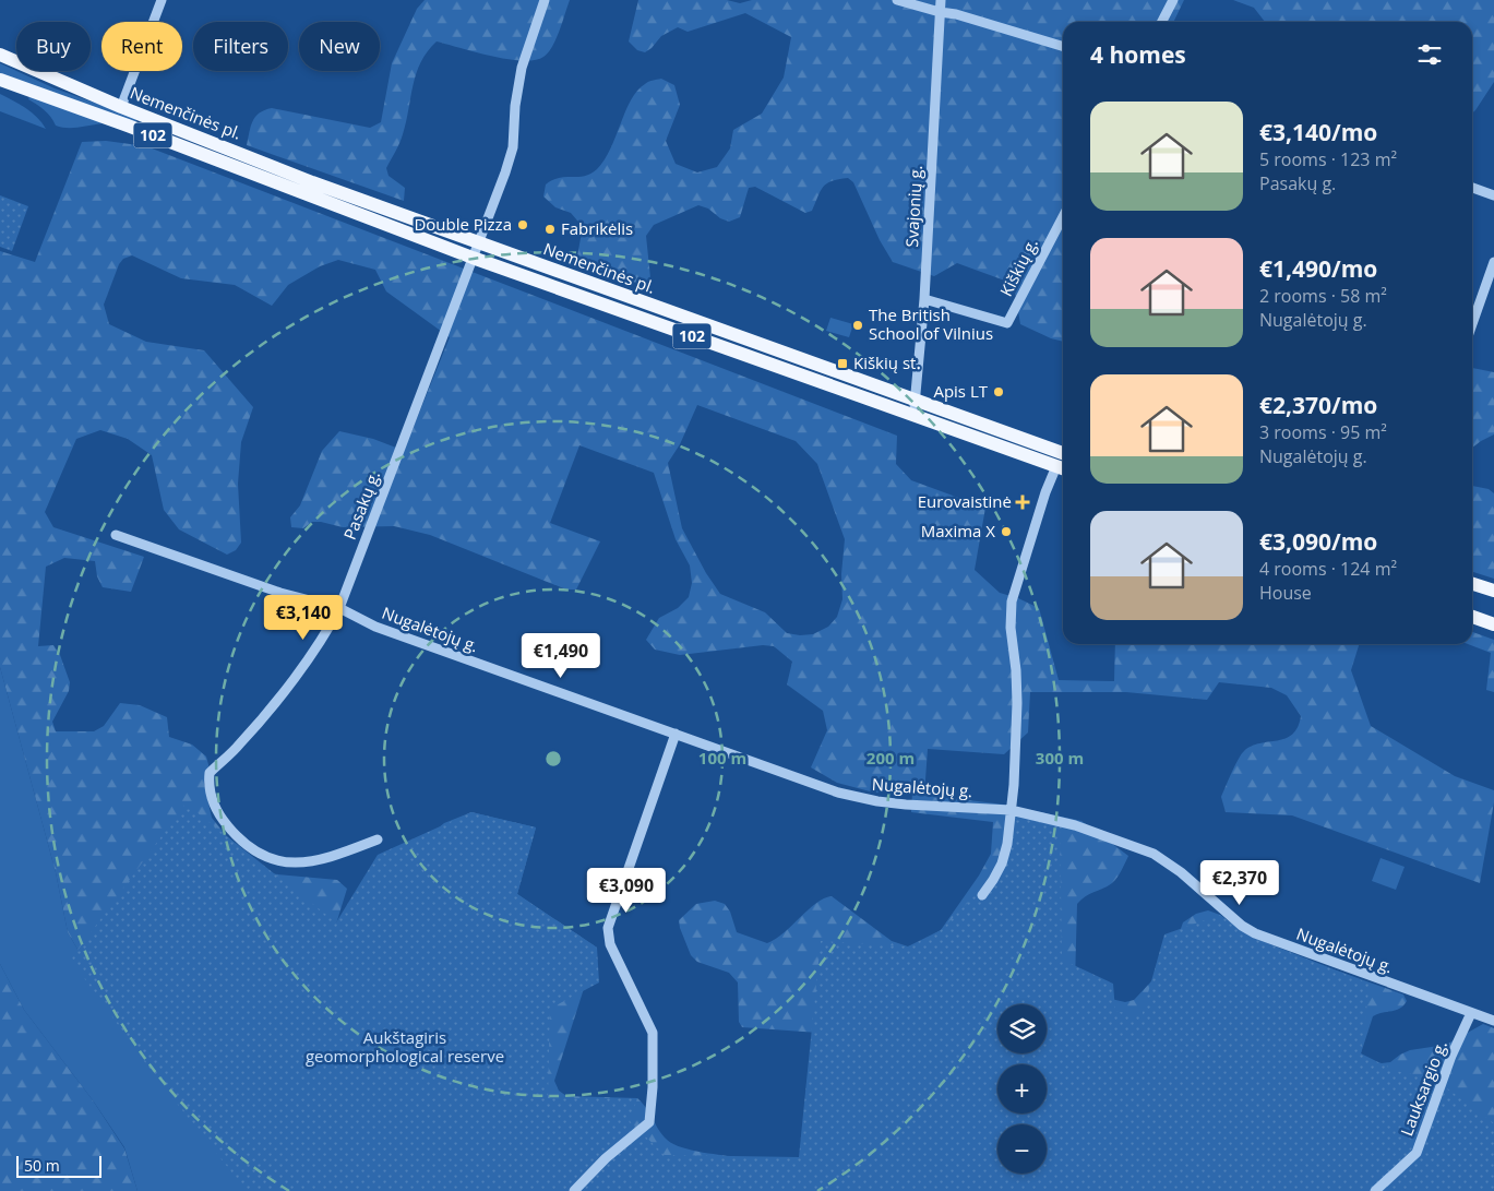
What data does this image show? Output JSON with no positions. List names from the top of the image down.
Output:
{
  "streets": {
    "main road": ["Nemenčinės pl.", "102"],
    "street": [
      "Svajonių g.",
      "Kiškių g.",
      "Pasakų g.",
      "Nugalėtojų g.",
      "Lauksargio g."
    ]
  },
  "crossings": [
    ["Nemenčinės pl.", "Svajonių g."],
    ["Nemenčinės pl.", "Pasakų g."],
    ["Svajonių g.", "Kiškių g."],
    ["Pasakų g.", "Nugalėtojų g."],
    ["Nugalėtojų g.", "Lauksargio g."]
  ],
  "parks": ["Aukštagiris geomorphological reserve"],
  "places": {
    "other": [
      "Double Pizza",
      "Fabrikėlis",
      "The British School of Vilnius",
      "Apis LT",
      "Maxima X"
    ],
    "transit": ["Kiškių st."],
    "health": ["Eurovaistinė"]
  },
  "scale_bar": "50 m",
  "page": {
    "chip": [
      "Buy",
      "Rent",
      "Filters",
      "New"
    ],
    "heading": "4 homes",
    "list": [
      {
        "name": "€3,140/mo",
        "note": "5 rooms · 123 m² · Pasakų g."
      },
      {
        "name": "€1,490/mo",
        "note": "2 rooms · 58 m² · Nugalėtojų g."
      },
      {
        "name": "€2,370/mo",
        "note": "3 rooms · 95 m² · Nugalėtojų g."
      },
      {
        "name": "€3,090/mo",
        "note": "4 rooms · 124 m² · House"
      }
    ],
    "price": [
      "€3,140",
      "€1,490",
      "€2,370",
      "€3,090"
    ],
    "map_buttons": ["+", "−"],
    "scale": "50 m"
  },
  "rings": ["100 m", "200 m", "300 m"]
}
